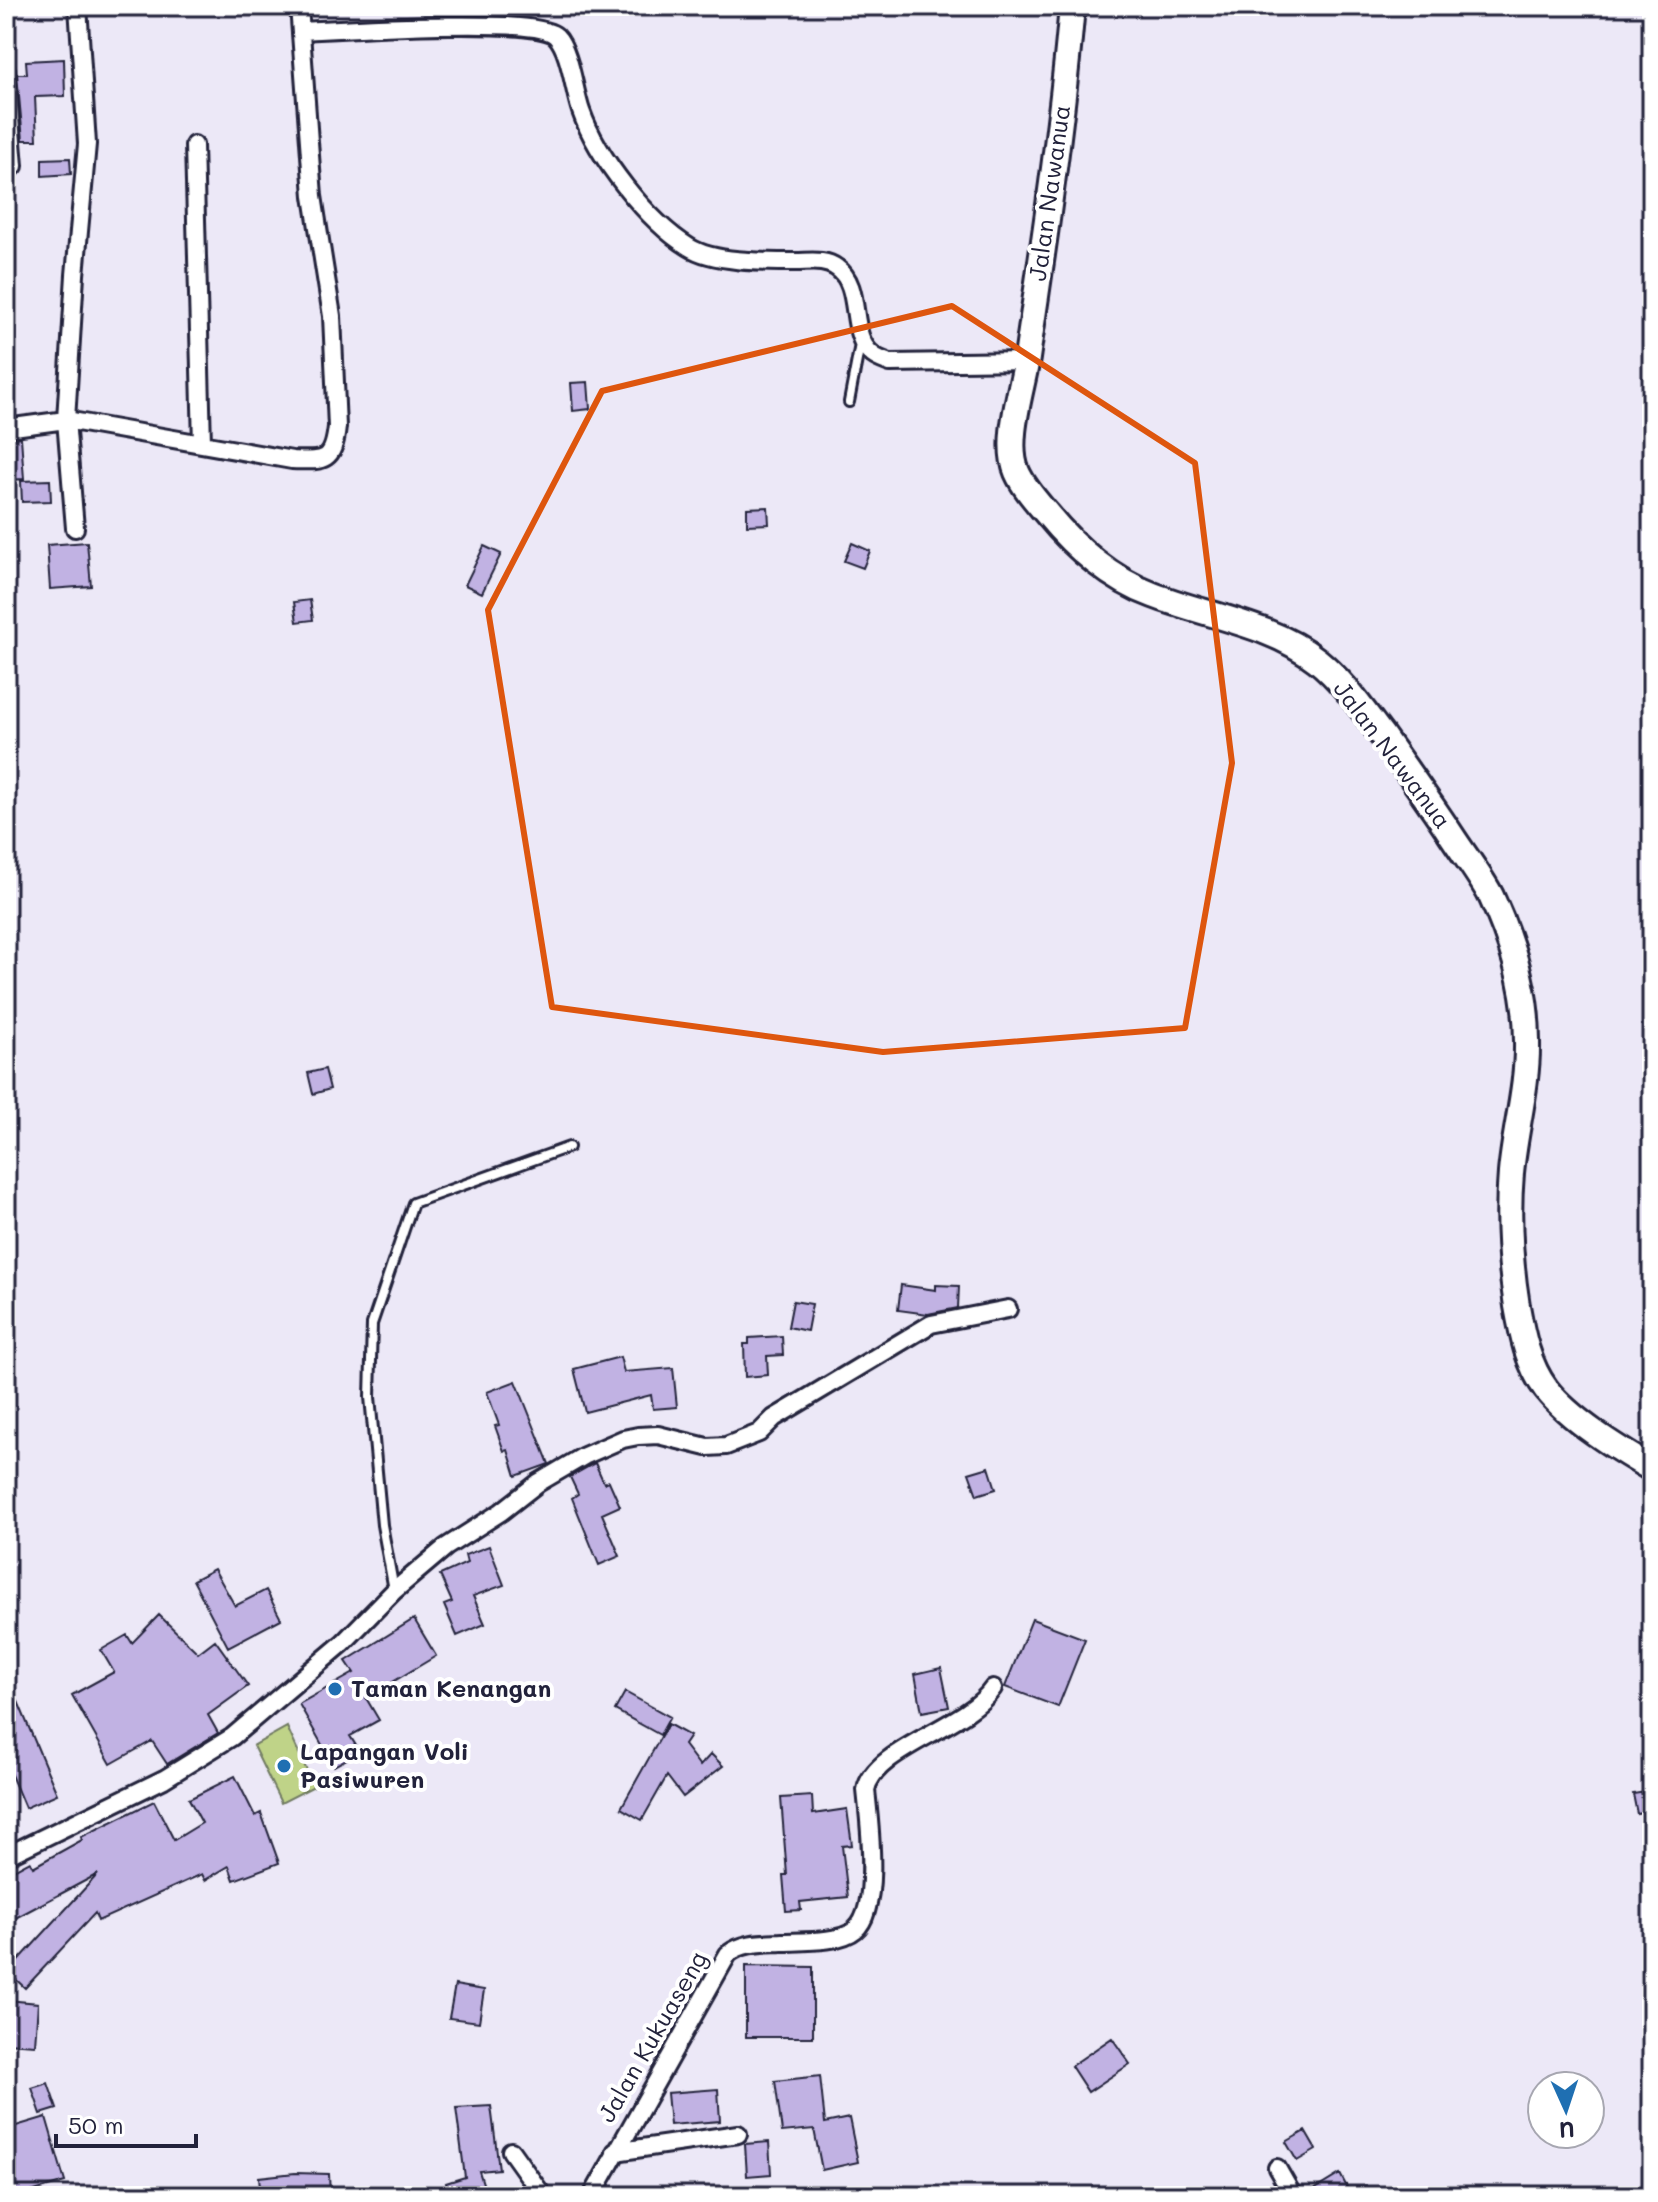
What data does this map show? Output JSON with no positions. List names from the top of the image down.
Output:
{
  "streets": {
    "street": ["Jalan Nawanua", "Jalan Kukuaseng"]
  },
  "places": ["Taman Kenangan", "Lapangan Voli Pasiwuren"],
  "scale_bar": "50 m",
  "north": "bottom"
}
